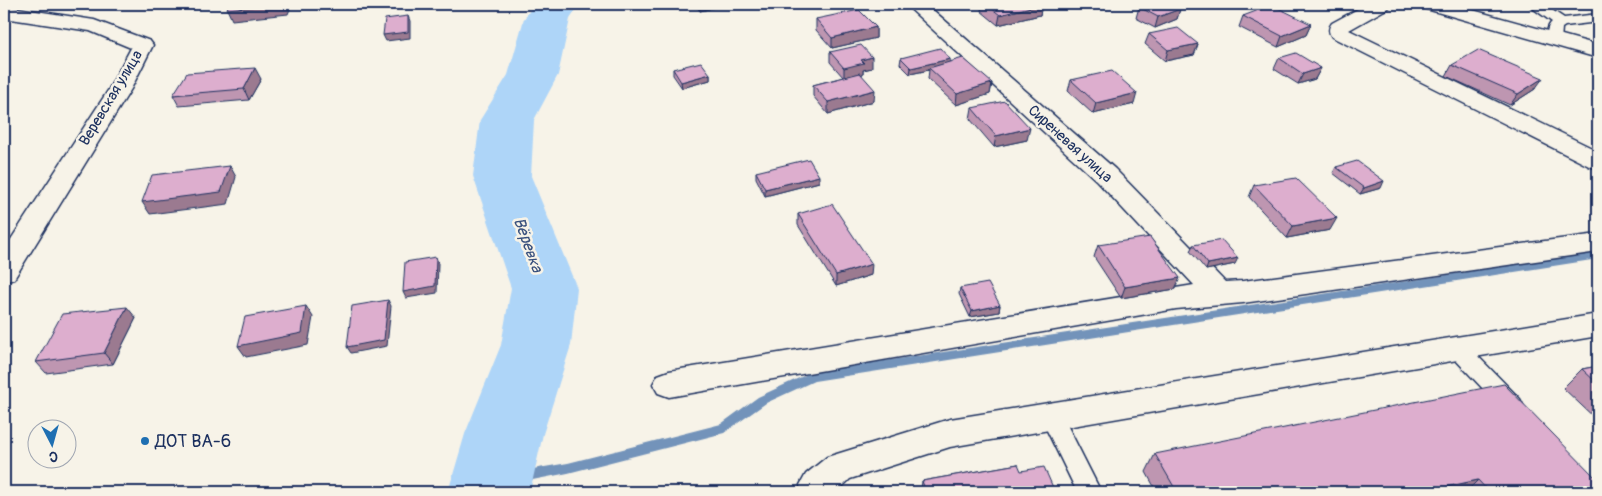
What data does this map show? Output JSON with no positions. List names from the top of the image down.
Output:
{
  "streets": {
    "street": ["Веревская улица", "Сиреневая улица"]
  },
  "water": ["Вёревка"],
  "places": ["ДОТ ВА-6"],
  "north": "bottom"
}
